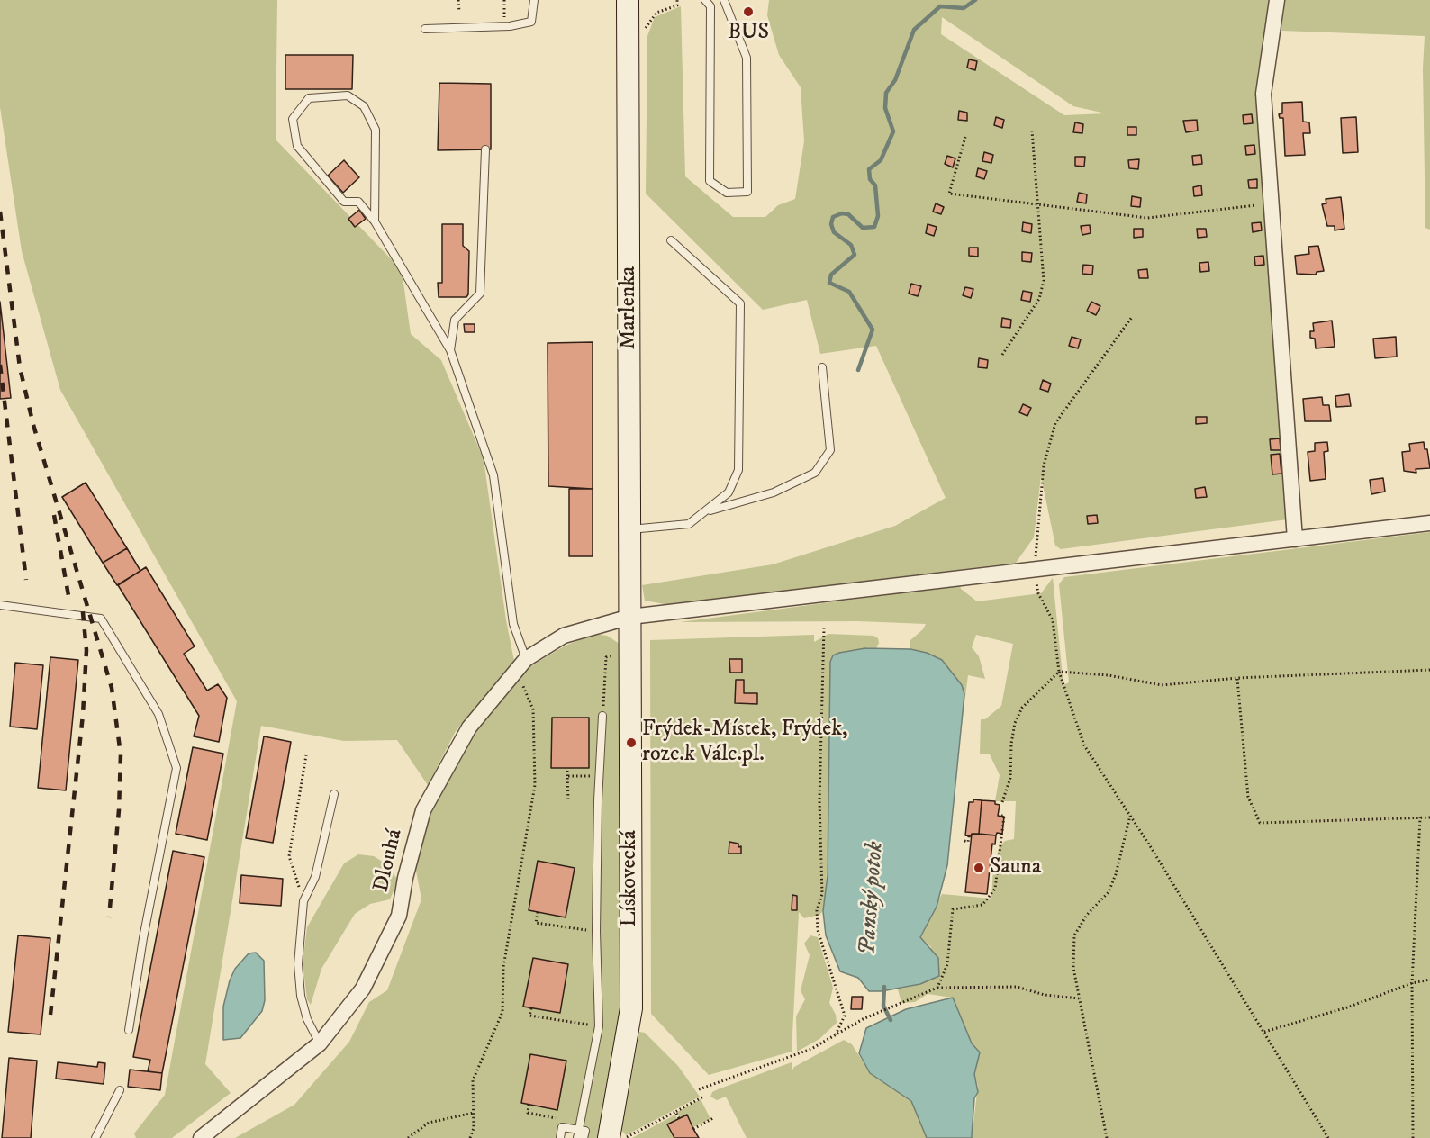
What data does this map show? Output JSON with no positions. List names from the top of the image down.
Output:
{
  "streets": {
    "main road": ["Marlenka", "Lískovecká"],
    "street": ["Dlouhá"]
  },
  "crossings": [
    ["Marlenka", "Dlouhá"],
    ["Marlenka", "Lískovecká"],
    ["Dlouhá", "Lískovecká"]
  ],
  "water": ["Panský potok"],
  "places": ["BUS", "Frýdek-Místek, Frýdek, rozc.k Válc.pl.", "Sauna"]
}
